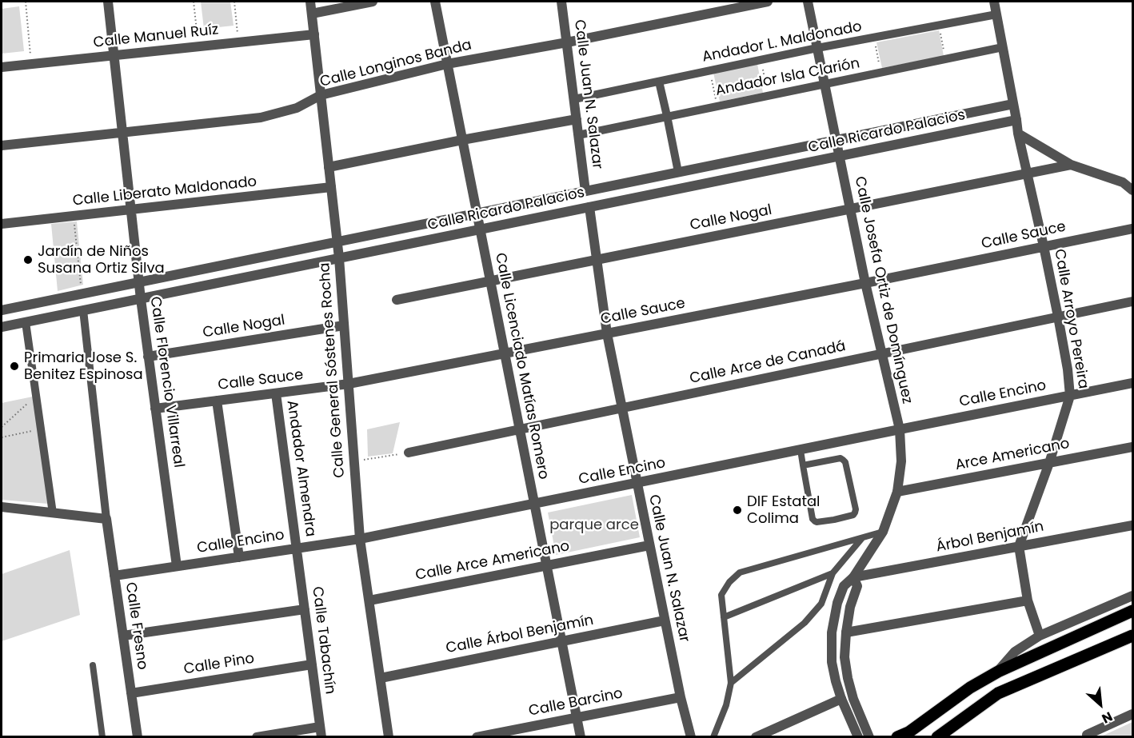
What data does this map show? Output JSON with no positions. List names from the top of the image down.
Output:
{
  "streets": {
    "street": [
      "Calle Manuel Ruíz",
      "Andador L. Maldonado",
      "Calle Longinos Banda",
      "Andador Isla Clarión",
      "Calle Juan N. Salazar",
      "Calle Ricardo Palacios",
      "Calle Liberato Maldonado",
      "Calle Nogal",
      "Calle Sauce",
      "Calle Josefa Ortiz de Domínguez",
      "Calle Arroyo Pereira",
      "Calle Arce de Canadá",
      "Calle Licenciado Matías Romero",
      "Calle General Sóstenes Rocha",
      "Calle Florencio Villarreal",
      "Calle Encino",
      "Arce Americano",
      "Andador Almendra",
      "Árbol Benjamín",
      "Calle Arce Americano",
      "Calle Fresno",
      "Calle Árbol Benjamín",
      "Calle Tabachín",
      "Calle Pino",
      "Calle Barcino"
    ]
  },
  "crossings": [
    ["Calle Manuel Ruíz", "Calle General Sóstenes Rocha"],
    ["Calle Manuel Ruíz", "Calle Florencio Villarreal"],
    ["Andador L. Maldonado", "Calle Juan N. Salazar"],
    ["Andador L. Maldonado", "Calle Josefa Ortiz de Domínguez"],
    ["Andador L. Maldonado", "Calle Arroyo Pereira"],
    ["Calle Longinos Banda", "Calle Juan N. Salazar"],
    ["Calle Longinos Banda", "Calle Licenciado Matías Romero"],
    ["Calle Longinos Banda", "Calle General Sóstenes Rocha"],
    ["Calle Longinos Banda", "Calle Florencio Villarreal"],
    ["Andador Isla Clarión", "Calle Juan N. Salazar"],
    ["Andador Isla Clarión", "Calle Josefa Ortiz de Domínguez"],
    ["Andador Isla Clarión", "Calle Arroyo Pereira"],
    ["Calle Juan N. Salazar", "Calle Ricardo Palacios"],
    ["Calle Juan N. Salazar", "Calle Nogal"],
    ["Calle Juan N. Salazar", "Calle Sauce"],
    ["Calle Juan N. Salazar", "Calle Arce de Canadá"],
    ["Calle Juan N. Salazar", "Calle Encino"],
    ["Calle Juan N. Salazar", "Calle Arce Americano"],
    ["Calle Juan N. Salazar", "Calle Árbol Benjamín"],
    ["Calle Juan N. Salazar", "Calle Barcino"],
    ["Calle Ricardo Palacios", "Calle Josefa Ortiz de Domínguez"],
    ["Calle Ricardo Palacios", "Calle Arroyo Pereira"],
    ["Calle Ricardo Palacios", "Calle Licenciado Matías Romero"],
    ["Calle Ricardo Palacios", "Calle General Sóstenes Rocha"],
    ["Calle Ricardo Palacios", "Calle Florencio Villarreal"],
    ["Calle Liberato Maldonado", "Calle General Sóstenes Rocha"],
    ["Calle Liberato Maldonado", "Calle Florencio Villarreal"],
    ["Calle Nogal", "Calle Josefa Ortiz de Domínguez"],
    ["Calle Nogal", "Calle Arroyo Pereira"],
    ["Calle Nogal", "Calle Licenciado Matías Romero"],
    ["Calle Nogal", "Calle General Sóstenes Rocha"],
    ["Calle Nogal", "Calle Florencio Villarreal"],
    ["Calle Sauce", "Calle Josefa Ortiz de Domínguez"],
    ["Calle Sauce", "Calle Arroyo Pereira"],
    ["Calle Sauce", "Calle Licenciado Matías Romero"],
    ["Calle Sauce", "Calle General Sóstenes Rocha"],
    ["Calle Sauce", "Calle Florencio Villarreal"],
    ["Calle Sauce", "Andador Almendra"],
    ["Calle Josefa Ortiz de Domínguez", "Calle Arce de Canadá"],
    ["Calle Josefa Ortiz de Domínguez", "Calle Encino"],
    ["Calle Josefa Ortiz de Domínguez", "Arce Americano"],
    ["Calle Josefa Ortiz de Domínguez", "Árbol Benjamín"],
    ["Calle Arroyo Pereira", "Calle Arce de Canadá"],
    ["Calle Arroyo Pereira", "Calle Encino"],
    ["Calle Arroyo Pereira", "Arce Americano"],
    ["Calle Arroyo Pereira", "Árbol Benjamín"],
    ["Calle Arce de Canadá", "Calle Licenciado Matías Romero"],
    ["Calle Licenciado Matías Romero", "Calle Encino"],
    ["Calle Licenciado Matías Romero", "Calle Arce Americano"],
    ["Calle Licenciado Matías Romero", "Calle Árbol Benjamín"],
    ["Calle Licenciado Matías Romero", "Calle Barcino"],
    ["Calle General Sóstenes Rocha", "Calle Encino"],
    ["Calle General Sóstenes Rocha", "Calle Arce Americano"],
    ["Calle General Sóstenes Rocha", "Calle Árbol Benjamín"],
    ["Calle Florencio Villarreal", "Calle Encino"],
    ["Calle Encino", "Andador Almendra"],
    ["Calle Encino", "Calle Fresno"],
    ["Calle Encino", "Calle Tabachín"],
    ["Andador Almendra", "Calle Tabachín"],
    ["Calle Fresno", "Calle Pino"],
    ["Calle Tabachín", "Calle Pino"]
  ],
  "parks": ["parque arce"],
  "places": ["Jardín de Niños Susana Ortiz Silva", "Primaria Jose S. Benitez Espinosa", "DIF Estatal Colima"],
  "north": "bottom right"
}
